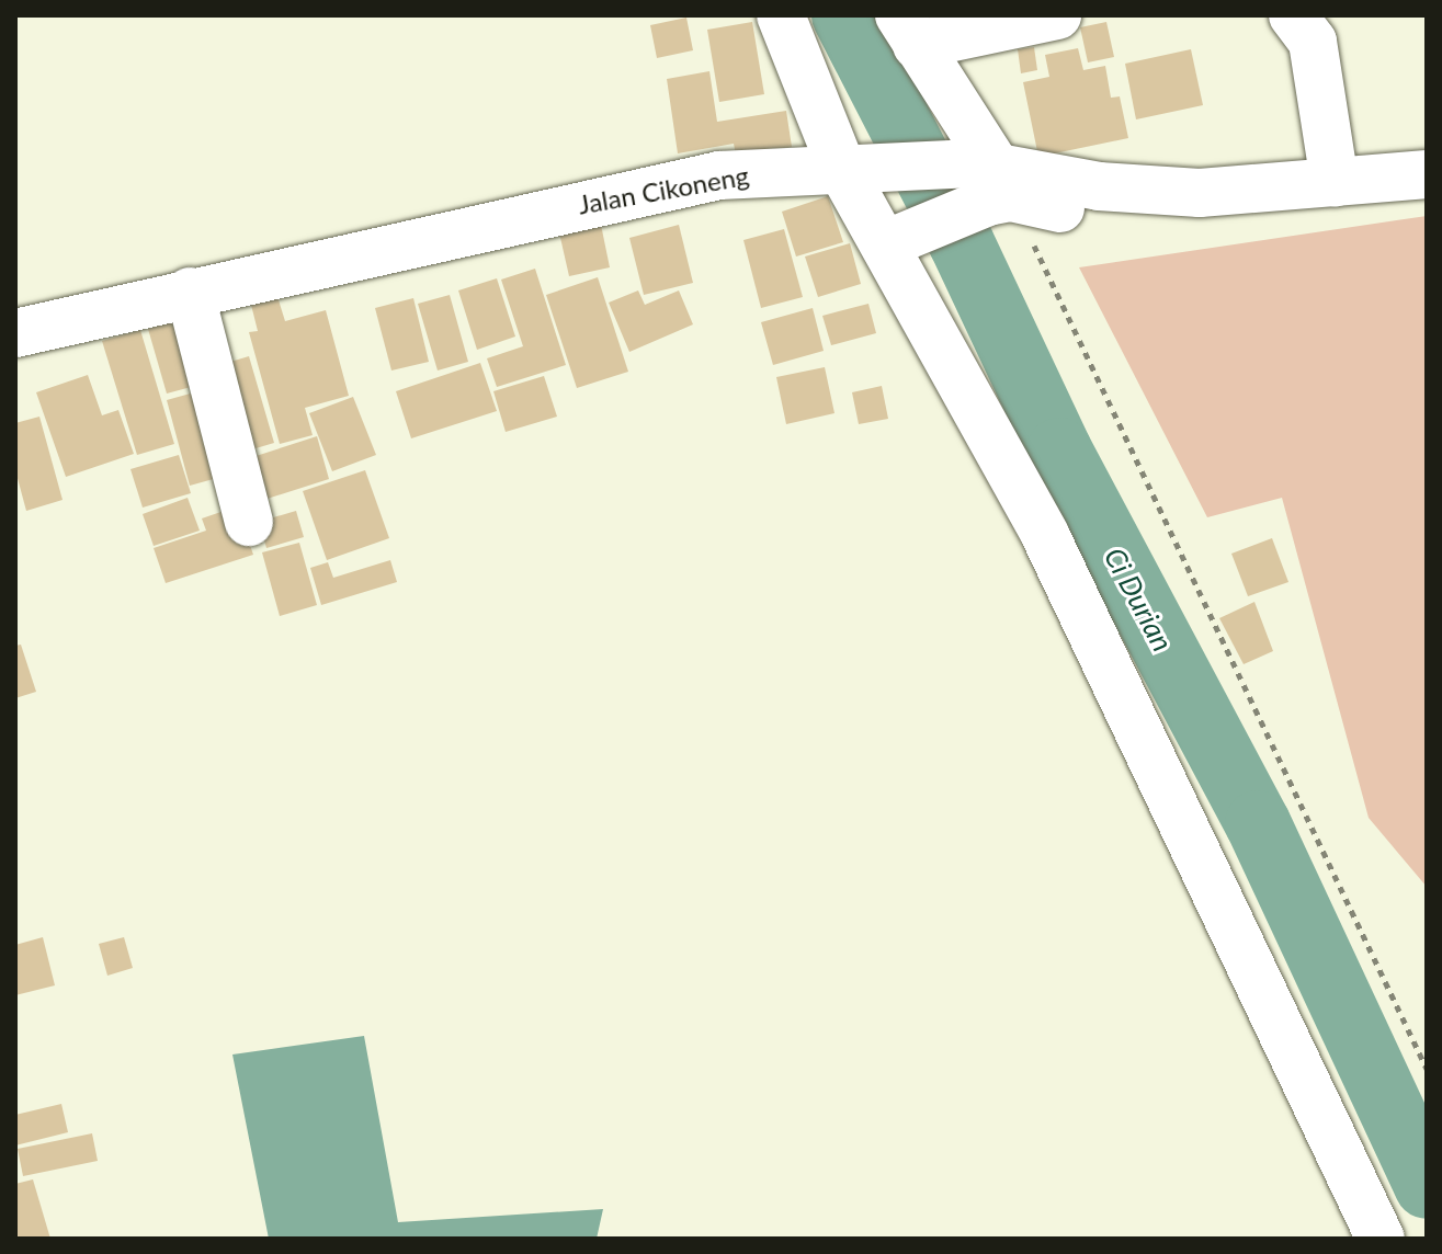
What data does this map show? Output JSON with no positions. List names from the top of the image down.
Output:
{
  "streets": {
    "street": ["Jalan Cikoneng"]
  },
  "water": ["Ci Durian"]
}
